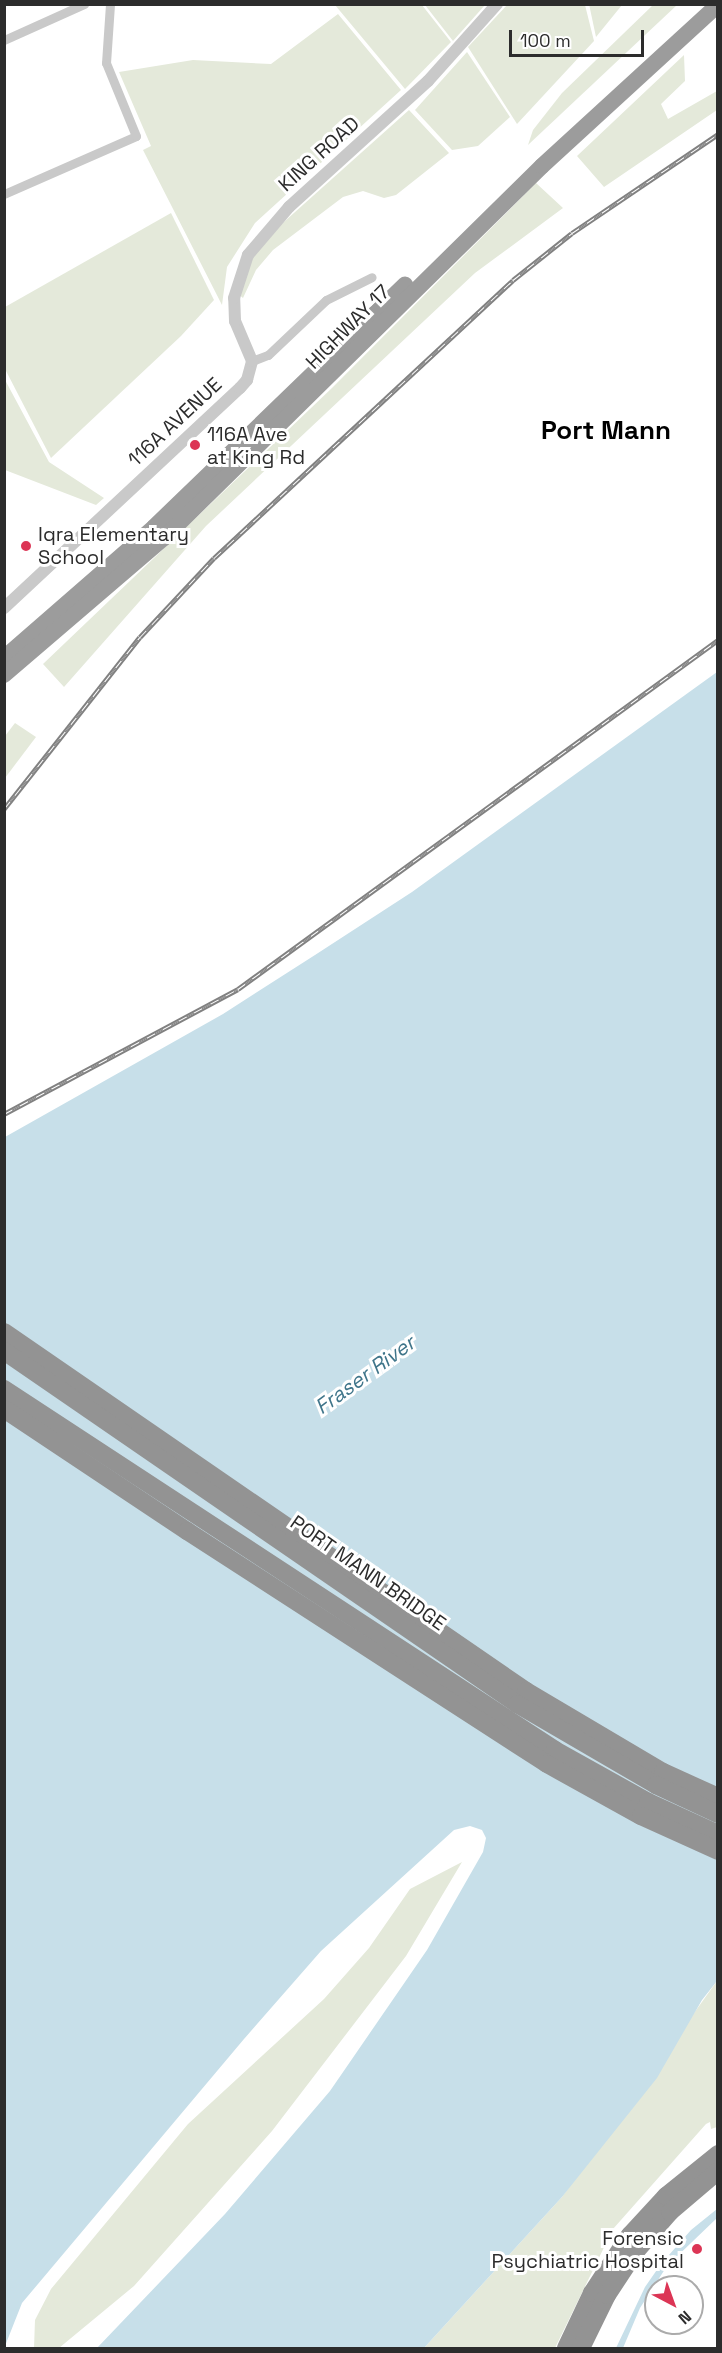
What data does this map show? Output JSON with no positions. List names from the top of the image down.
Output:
{
  "streets": {
    "highway": ["HIGHWAY 17", "PORT MANN BRIDGE"],
    "street": ["KING ROAD", "116A AVENUE"]
  },
  "crossings": [
    ["KING ROAD", "116A AVENUE"]
  ],
  "districts": ["Port Mann"],
  "water": ["Fraser River"],
  "places": ["116A Ave at King Rd", "Iqra Elementary School", "Forensic Psychiatric Hospital"],
  "scale_bar": "100 m",
  "north": "bottom right"
}
